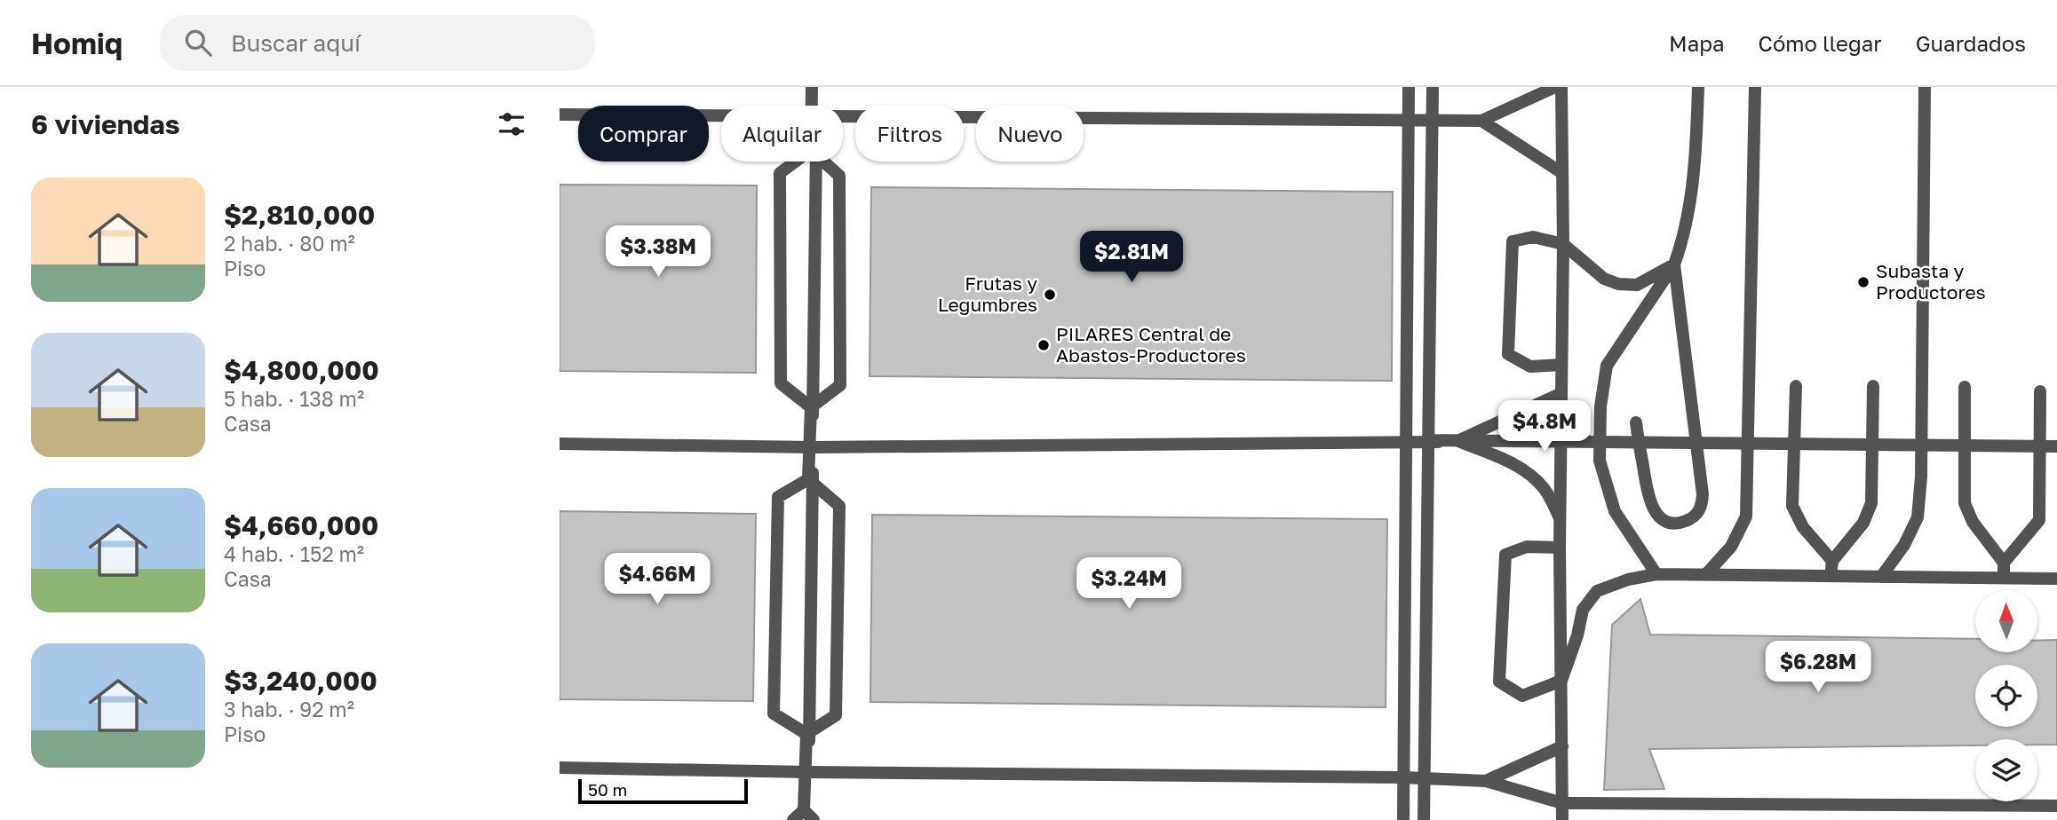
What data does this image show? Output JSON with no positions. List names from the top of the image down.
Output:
{
  "places": ["Subasta y Productores", "Frutas y Legumbres", "PILARES Central de Abastos-Productores"],
  "scale_bar": "50 m",
  "north": "top",
  "page": {
    "header": "Homiq",
    "search": "Buscar aquí",
    "nav": ["Mapa", "Cómo llegar", "Guardados"],
    "heading": "6 viviendas",
    "chip": [
      "Comprar",
      "Alquilar",
      "Filtros",
      "Nuevo"
    ],
    "list": [
      {
        "name": "$2,810,000",
        "note": "2 hab. · 80 m² · Piso"
      },
      {
        "name": "$4,800,000",
        "note": "5 hab. · 138 m² · Casa"
      },
      {
        "name": "$4,660,000",
        "note": "4 hab. · 152 m² · Casa"
      },
      {
        "name": "$3,240,000",
        "note": "3 hab. · 92 m² · Piso"
      }
    ],
    "price": [
      "$3.38M",
      "$2.81M",
      "$4.8M",
      "$4.66M",
      "$3.24M",
      "$6.28M"
    ],
    "scale": "50 m"
  }
}
